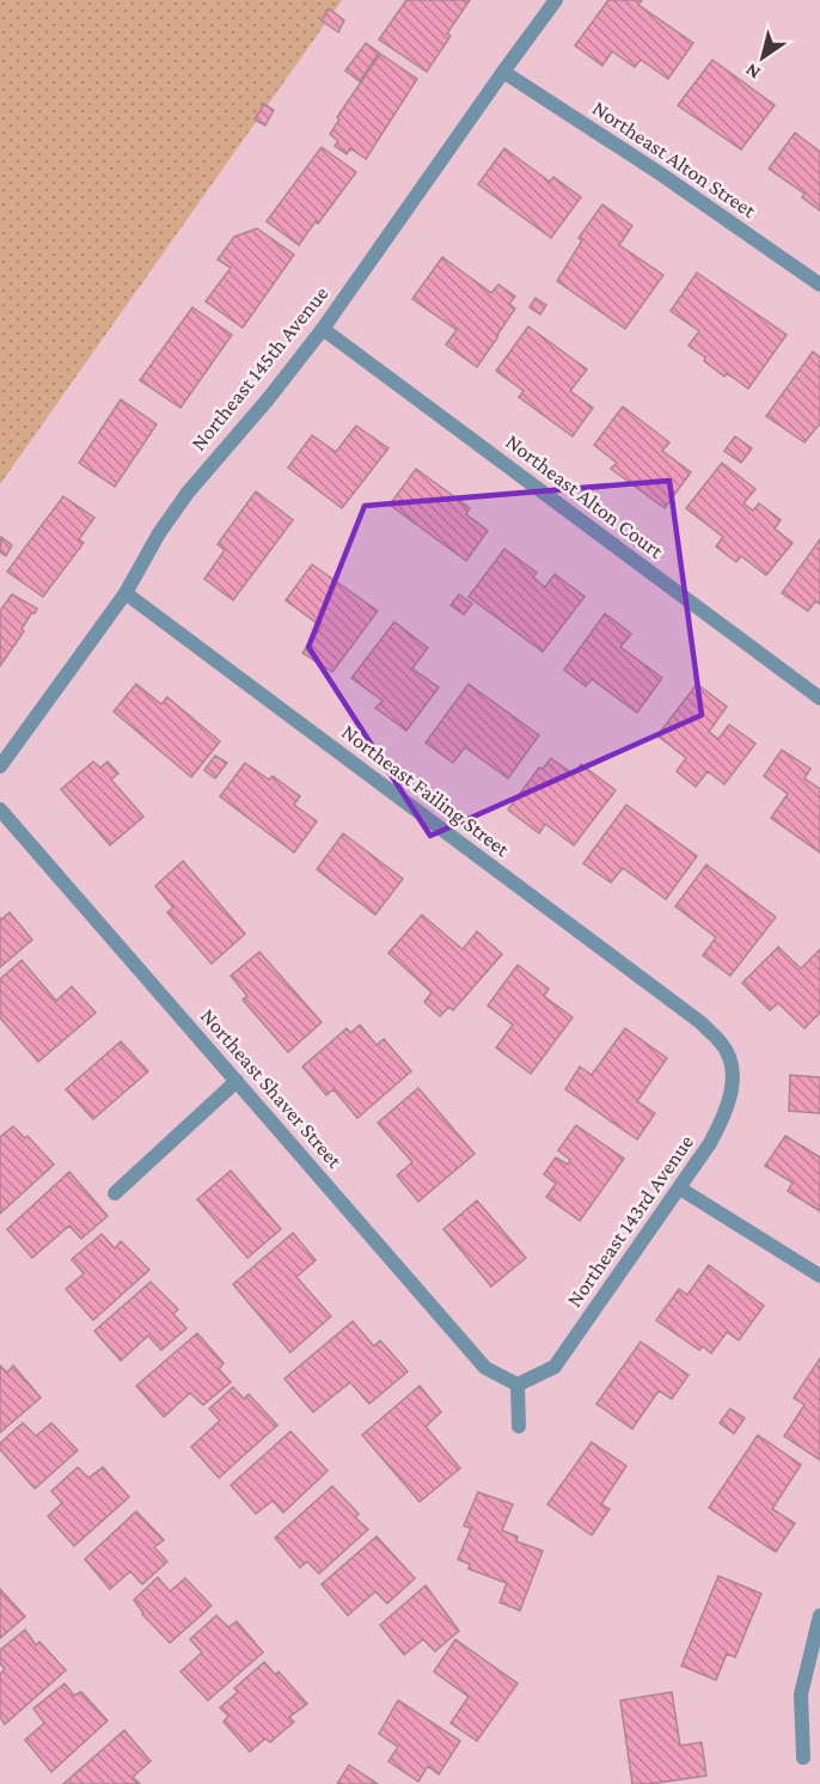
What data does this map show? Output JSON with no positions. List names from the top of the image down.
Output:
{
  "streets": {
    "street": [
      "Northeast Alton Street",
      "Northeast 145th Avenue",
      "Northeast Alton Court",
      "Northeast Failing Street",
      "Northeast Shaver Street",
      "Northeast 143rd Avenue"
    ]
  },
  "crossings": [
    ["Northeast Alton Street", "Northeast 145th Avenue"],
    ["Northeast 145th Avenue", "Northeast Alton Court"],
    ["Northeast 145th Avenue", "Northeast Failing Street"],
    ["Northeast Failing Street", "Northeast 143rd Avenue"],
    ["Northeast Shaver Street", "Northeast 143rd Avenue"]
  ],
  "north": "bottom left"
}
